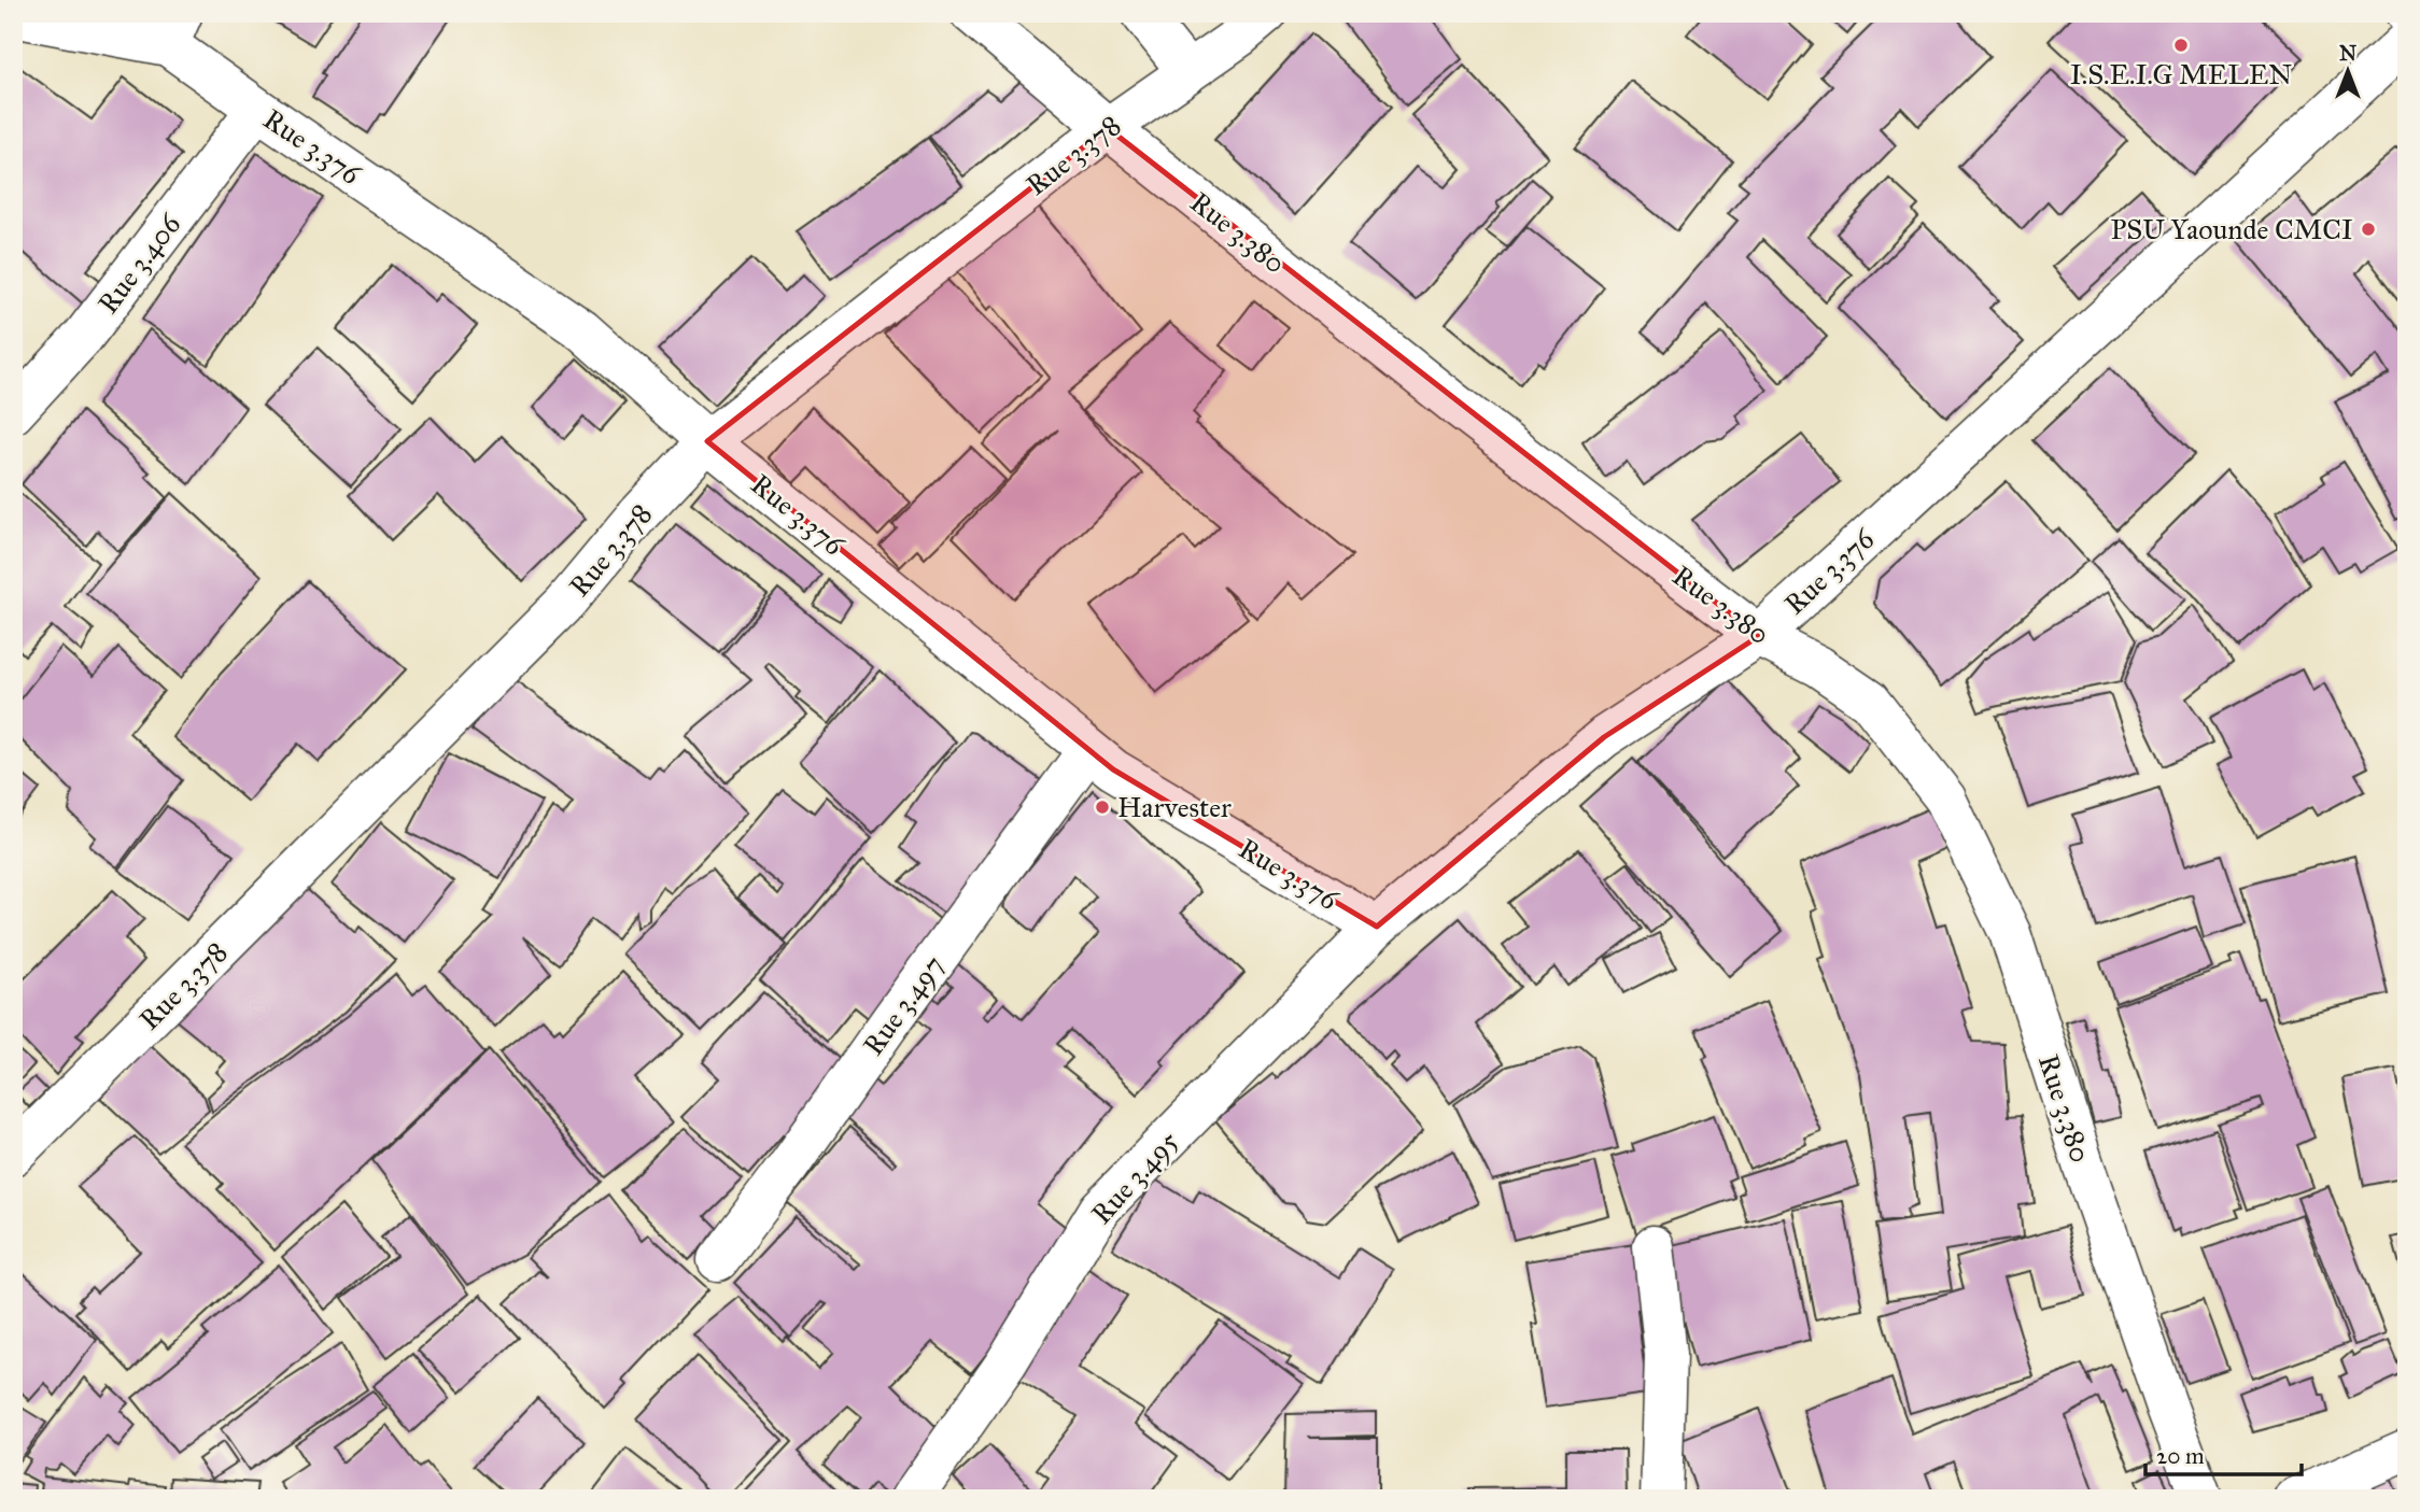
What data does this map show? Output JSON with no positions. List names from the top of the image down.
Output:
{
  "streets": {
    "street": [
      "Rue 3.376",
      "Rue 3.378",
      "Rue 3.380",
      "Rue 3.406",
      "Rue 3.497",
      "Rue 3.495"
    ]
  },
  "crossings": [
    ["Rue 3.376", "Rue 3.378"],
    ["Rue 3.376", "Rue 3.380"],
    ["Rue 3.376", "Rue 3.406"],
    ["Rue 3.376", "Rue 3.497"],
    ["Rue 3.376", "Rue 3.495"],
    ["Rue 3.378", "Rue 3.380"]
  ],
  "places": ["I.S.E.I.G MELEN", "PSU Yaounde CMCI", "Harvester"],
  "scale_bar": "20 m",
  "north": "top"
}
